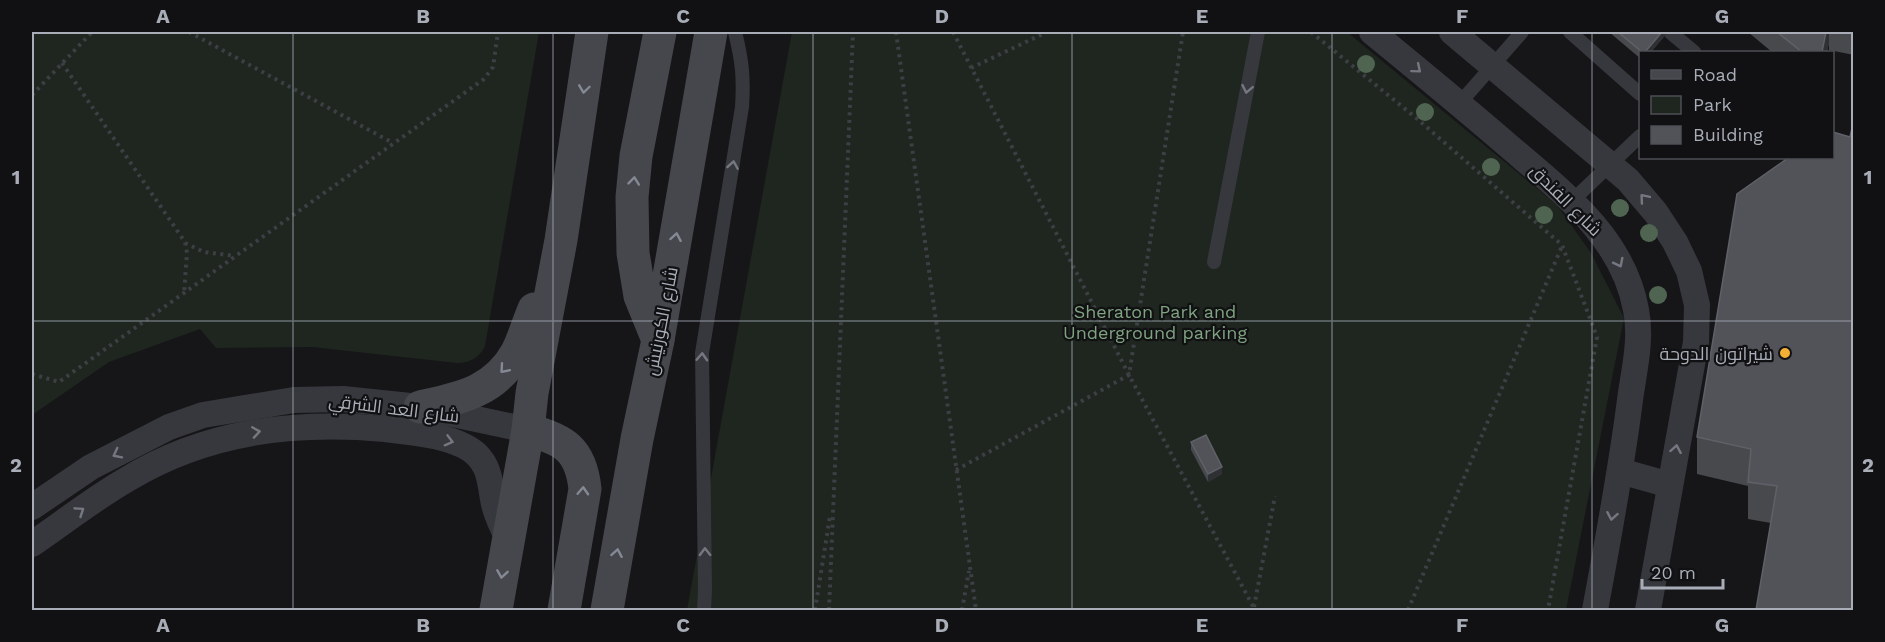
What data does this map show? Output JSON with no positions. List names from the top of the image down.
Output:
{
  "streets": {
    "main road": ["شارع الكورنيش"],
    "street": ["شارع الفندق", "شارع العد الشرقي"]
  },
  "parks": ["Sheraton Park and Underground parking"],
  "places": ["شيراتون الدوحة"],
  "legend": ["Road", "Park", "Building"],
  "scale_bar": "20 m",
  "grid": {
    "columns": [
      "A",
      "B",
      "C",
      "D",
      "E",
      "F",
      "G"
    ],
    "rows": ["1", "2"]
  }
}
